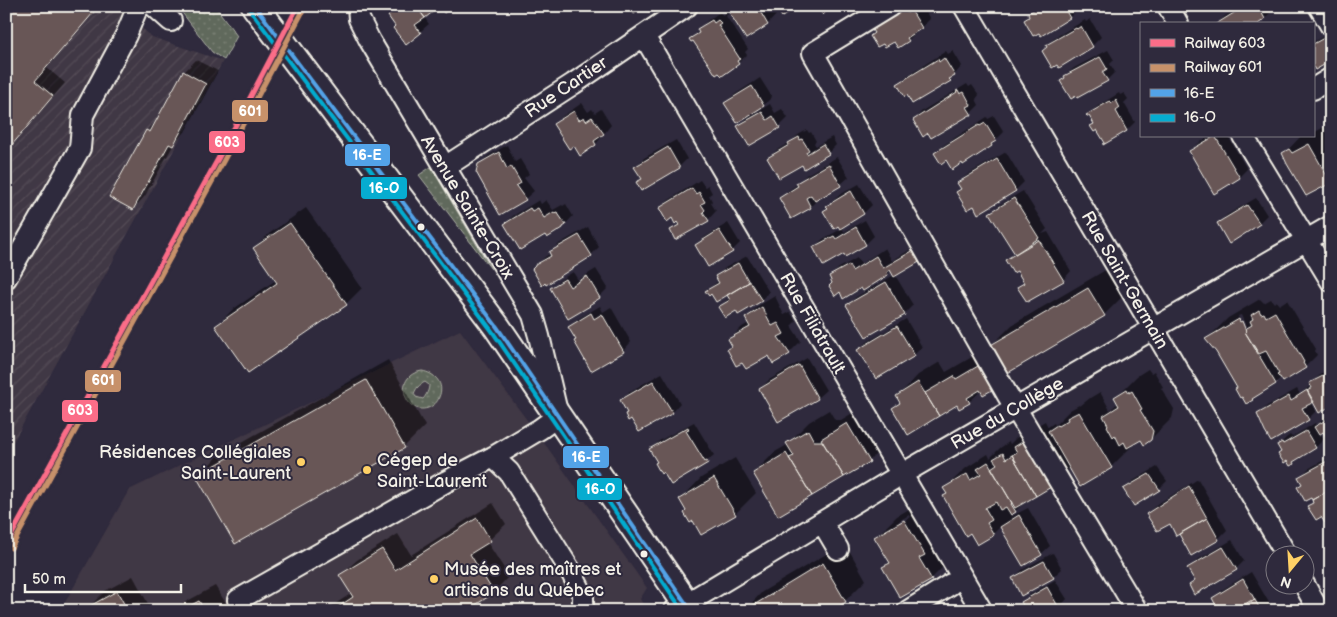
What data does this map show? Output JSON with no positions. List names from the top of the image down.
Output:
{
  "streets": {
    "main road": ["Avenue Sainte-Croix"],
    "street": [
      "Rue Cartier",
      "Rue Saint-Germain",
      "Rue Filiatrault",
      "Rue du Collège"
    ]
  },
  "crossings": [
    ["Rue Cartier", "Avenue Sainte-Croix"],
    ["Rue Cartier", "Rue Filiatrault"],
    ["Avenue Sainte-Croix", "Rue du Collège"],
    ["Rue Saint-Germain", "Rue du Collège"],
    ["Rue Filiatrault", "Rue du Collège"]
  ],
  "places": ["Résidences Collégiales Saint-Laurent", "Cégep de Saint-Laurent", "Musée des maîtres et artisans du Québec"],
  "lines": [
    "rail line 603",
    "transit line 16-E",
    "rail line 601",
    "transit line 16-O"
  ],
  "legend": [
    "Railway 603",
    "Railway 601",
    "16-E",
    "16-O"
  ],
  "scale_bar": "50 m",
  "north": "bottom"
}
